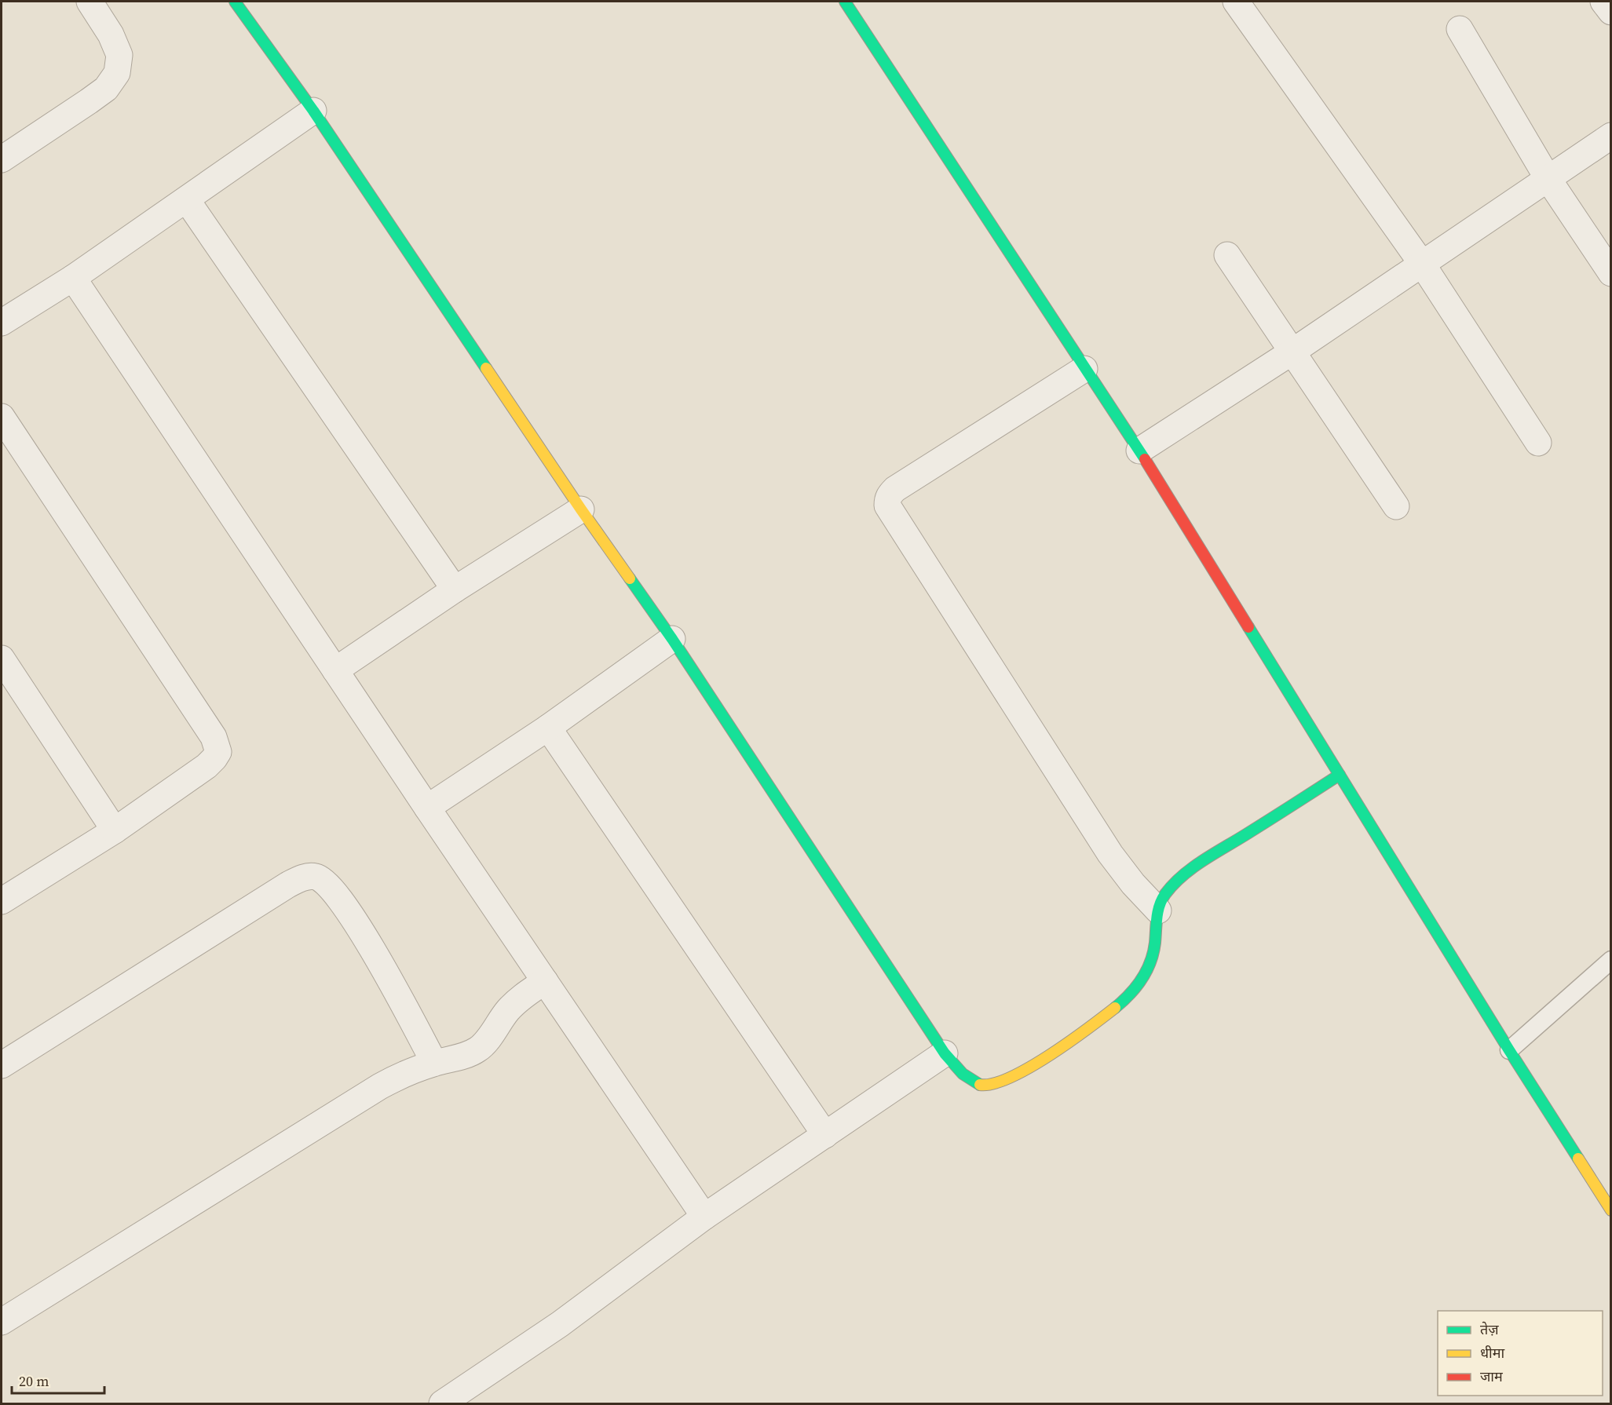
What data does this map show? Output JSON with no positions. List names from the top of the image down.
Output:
{
  "legend": ["तेज़", "धीमा", "जाम"],
  "scale_bar": "20 m"
}
